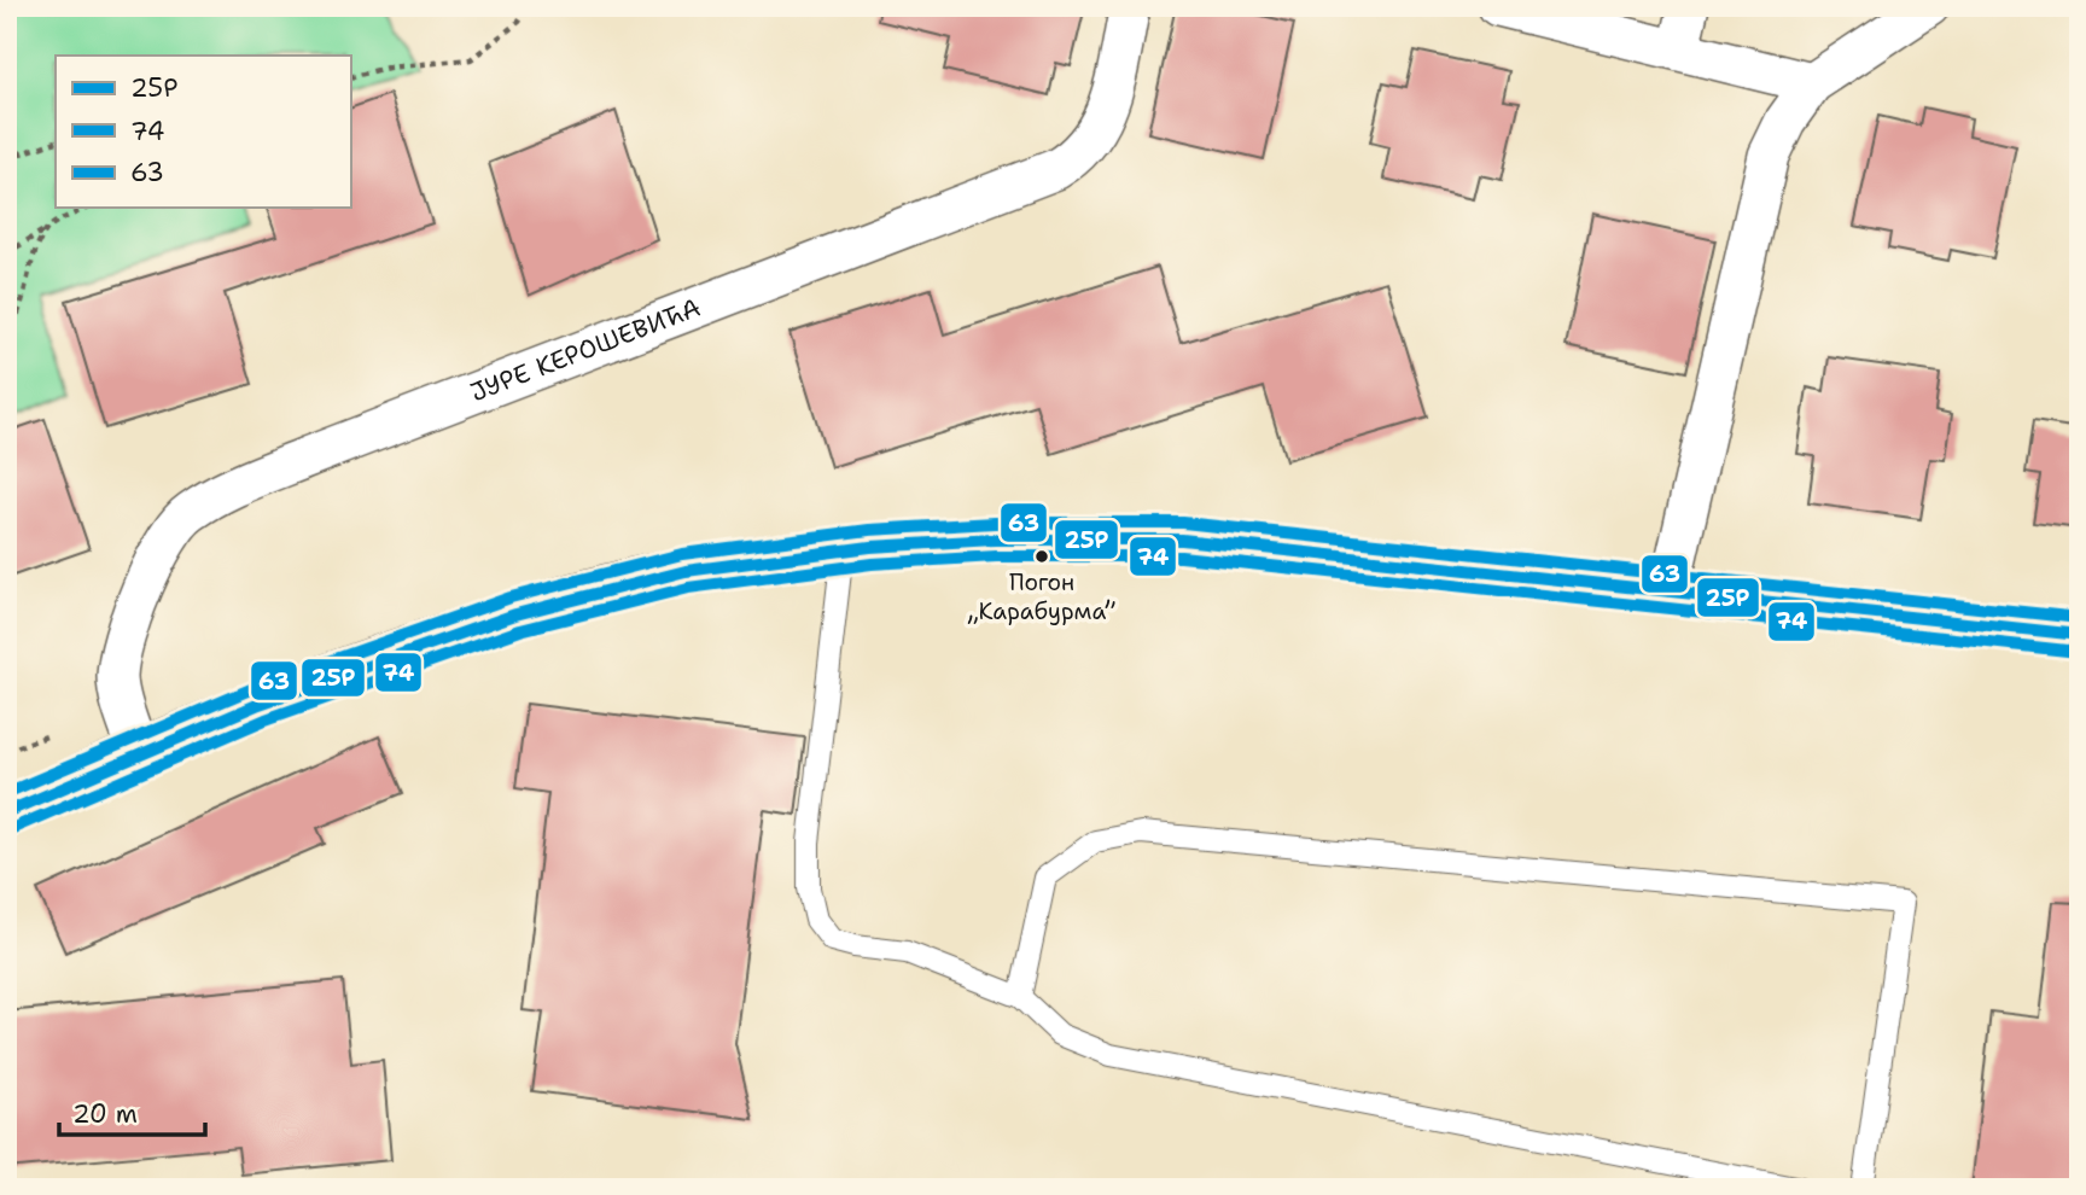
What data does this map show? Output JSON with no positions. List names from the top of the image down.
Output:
{
  "streets": {
    "street": ["ЈУРЕ КЕРОШЕВИЋА"]
  },
  "places": ["Погон „Карабурма”"],
  "lines": ["transit line 63", "transit line 25P", "transit line 74"],
  "legend": ["25P", "74", "63"],
  "scale_bar": "20 m"
}
